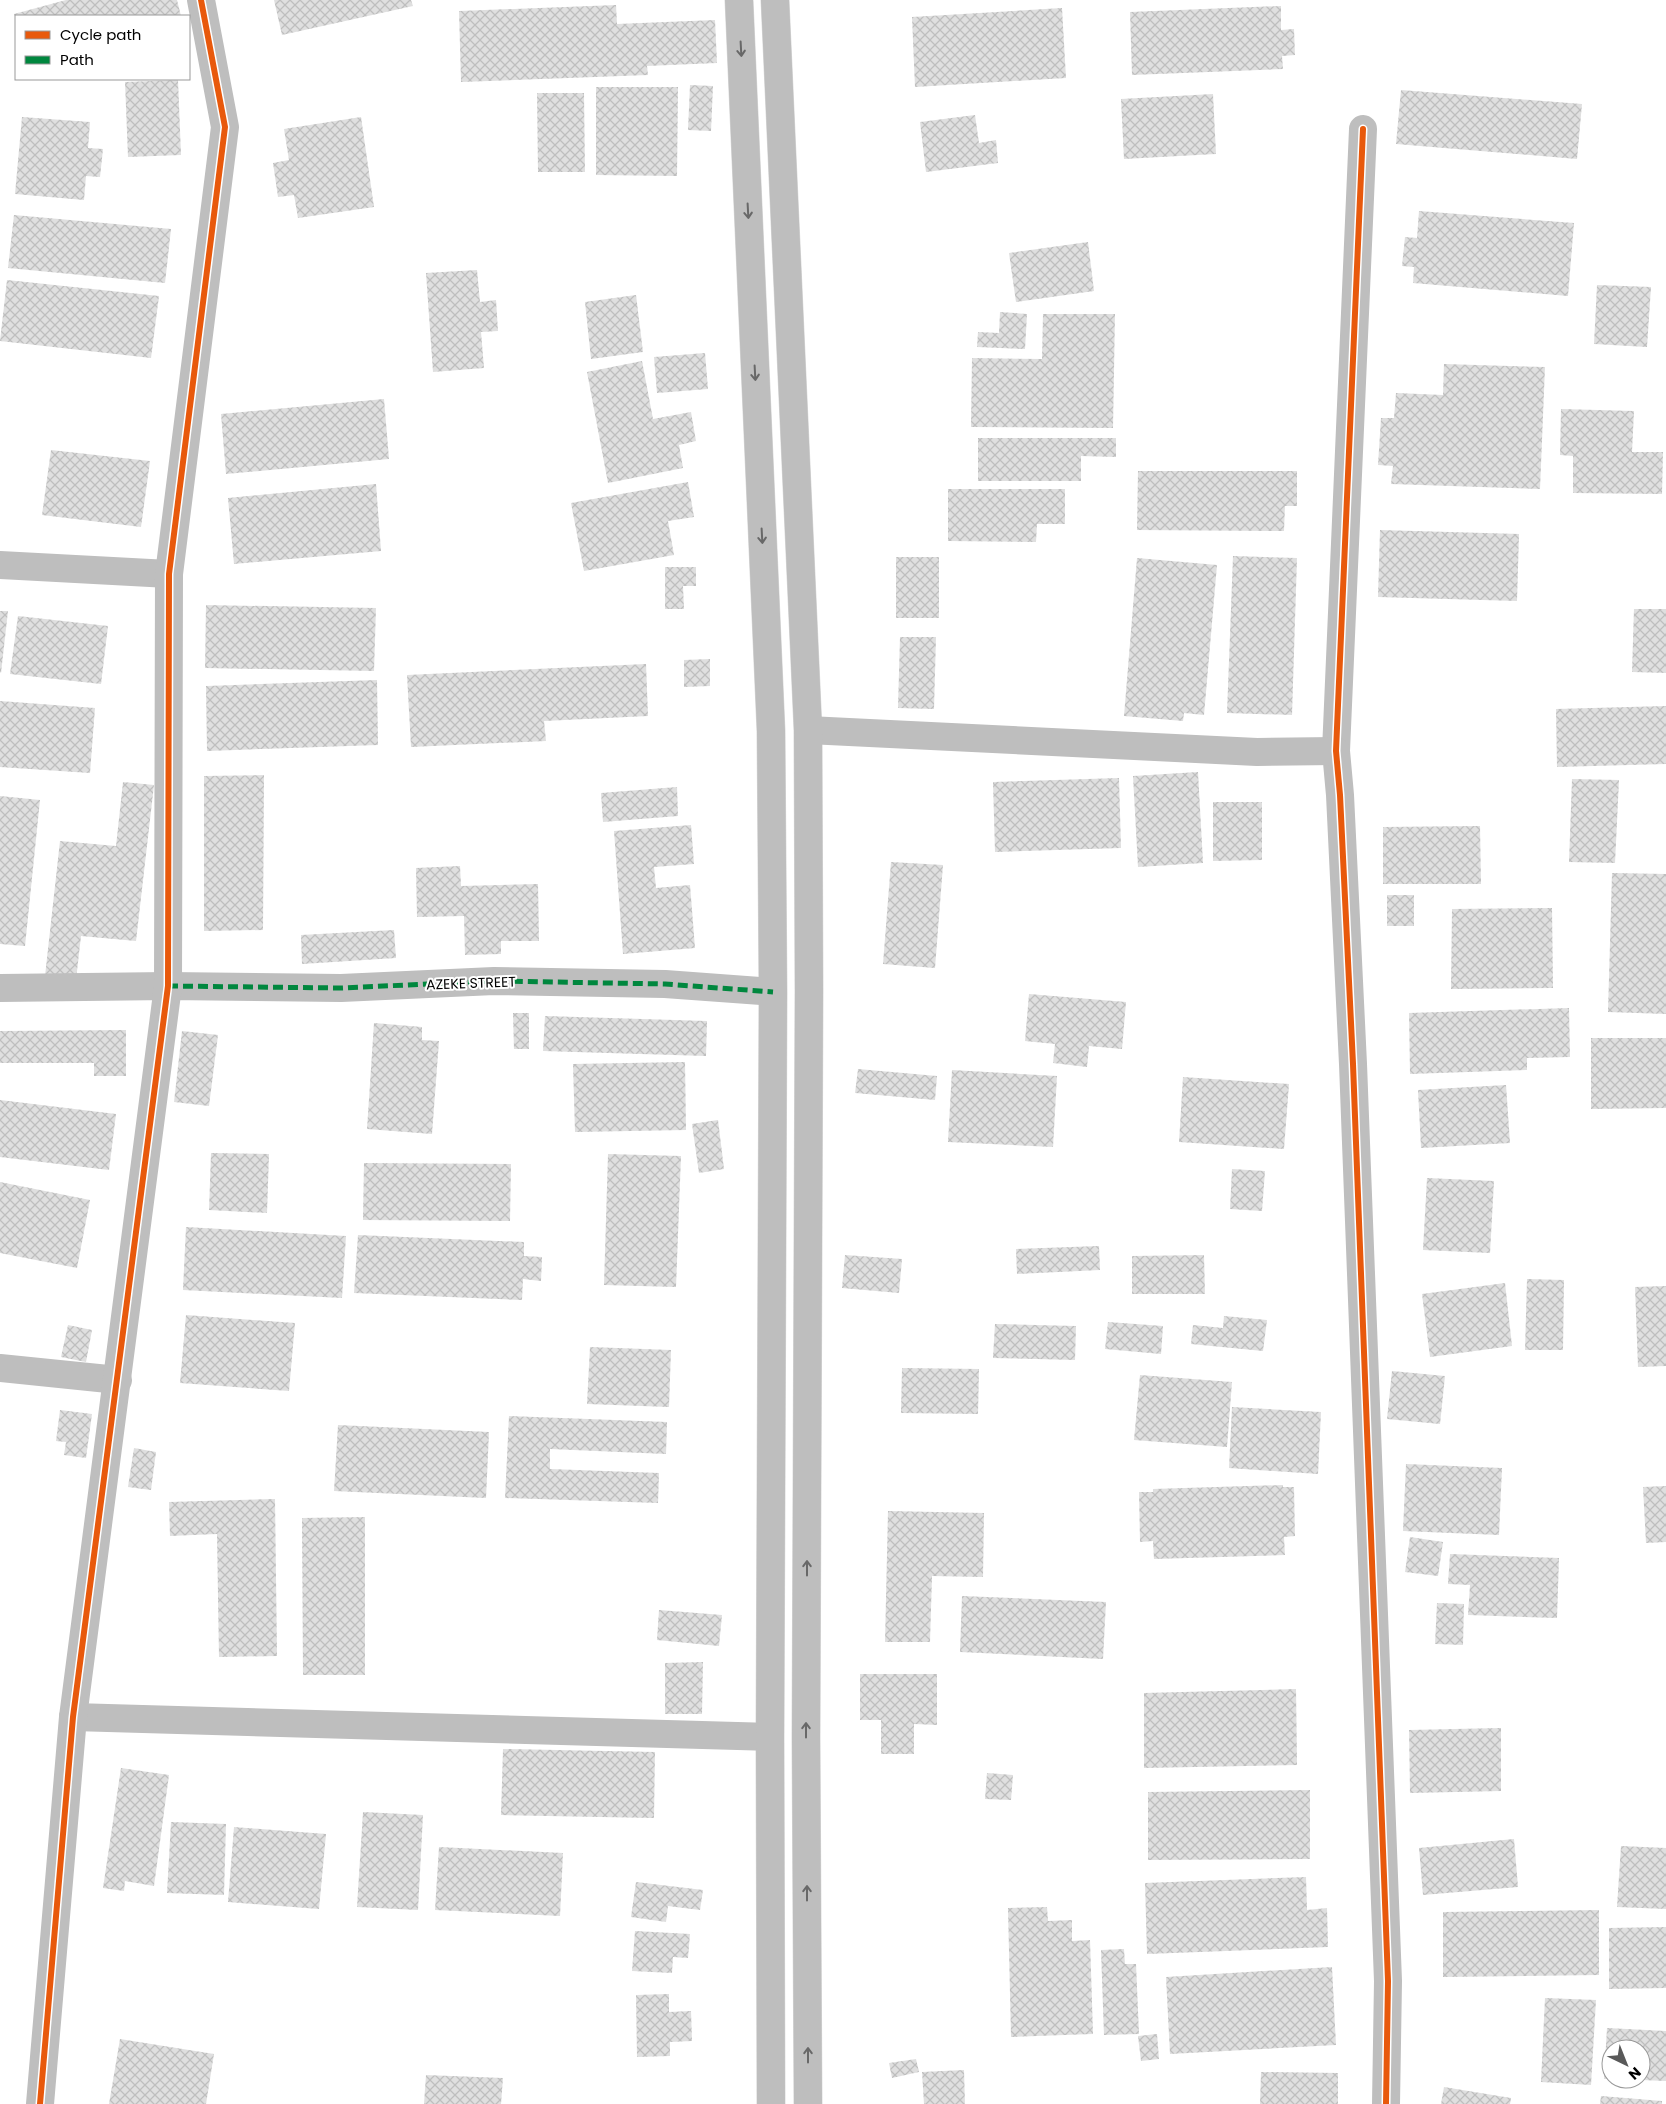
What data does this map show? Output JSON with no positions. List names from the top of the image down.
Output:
{
  "streets": {
    "street": ["AZEKE STREET"]
  },
  "legend": ["Cycle path", "Path"],
  "north": "bottom right"
}
